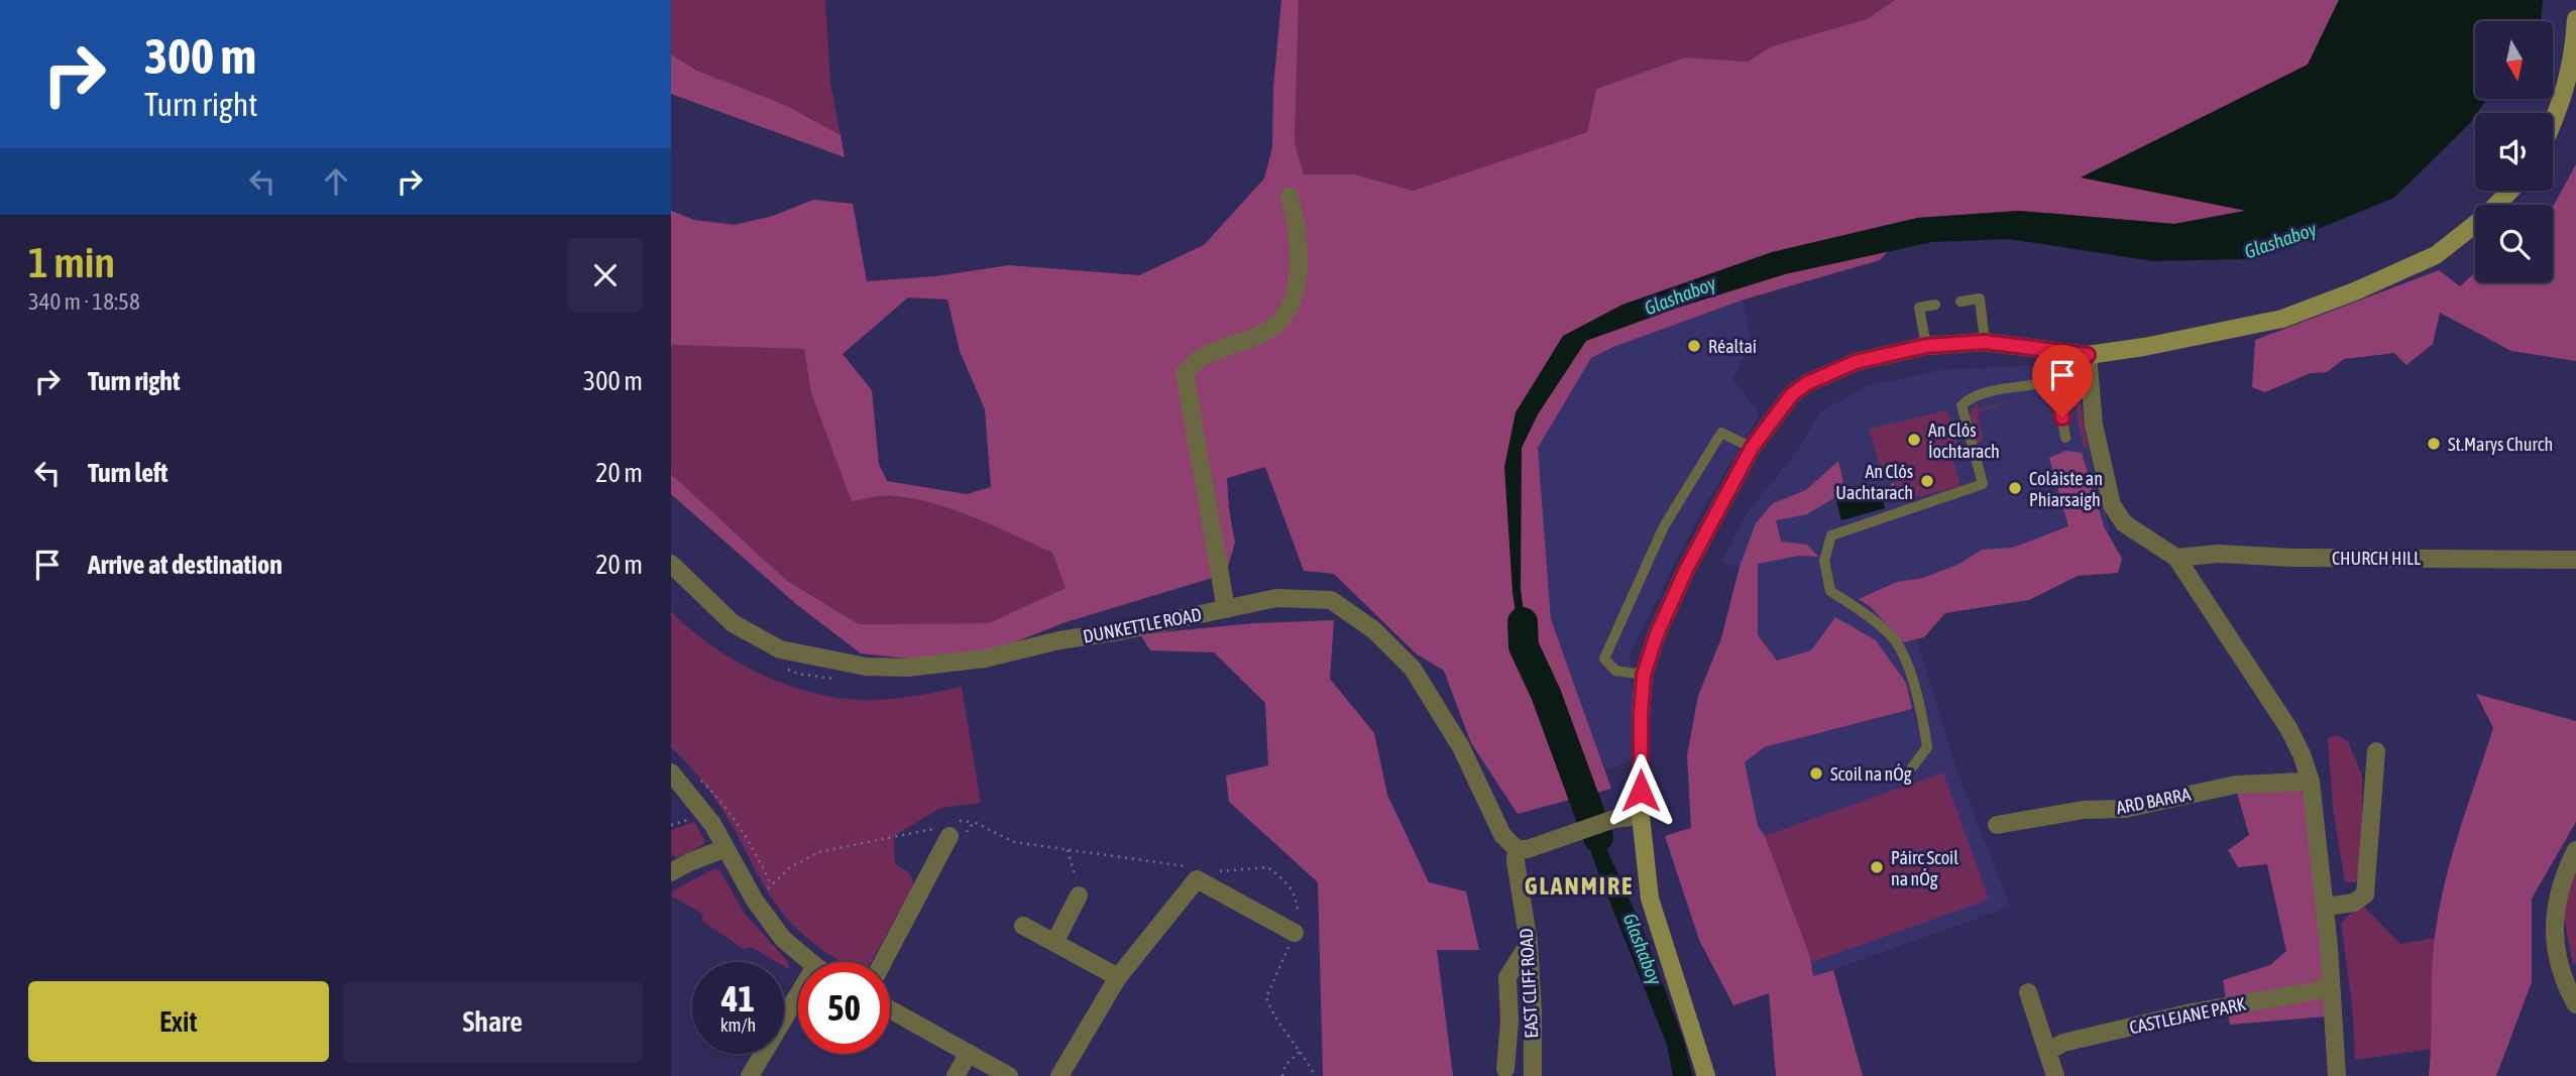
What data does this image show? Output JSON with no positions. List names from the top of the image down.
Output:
{
  "streets": {
    "street": [
      "CHURCH HILL",
      "DUNKETTLE ROAD",
      "ARD BARRA",
      "EAST CLIFF ROAD",
      "CASTLEJANE PARK"
    ]
  },
  "crossings": [
    ["DUNKETTLE ROAD", "EAST CLIFF ROAD"]
  ],
  "districts": ["GLANMIRE"],
  "water": ["Glashaboy"],
  "places": [
    "Réaltaí",
    "An Clós Íochtarach",
    "St.Marys Church",
    "An Clós Uachtarach",
    "Coláiste an Phiarsaigh",
    "Scoil na nÓg",
    "Páirc Scoil na nÓg"
  ],
  "north": "bottom",
  "page": {
    "turn": ["300 m", "Turn right"],
    "heading": ["1 min", "340 m · 18:58"],
    "list": [
      {
        "name": "Turn right",
        "value": "300 m"
      },
      {
        "name": "Turn left",
        "value": "20 m"
      },
      {
        "name": "Arrive at destination",
        "value": "20 m"
      }
    ],
    "speed": "41 km/h",
    "limit": "50",
    "buttons": ["Exit", "Share"]
  }
}
